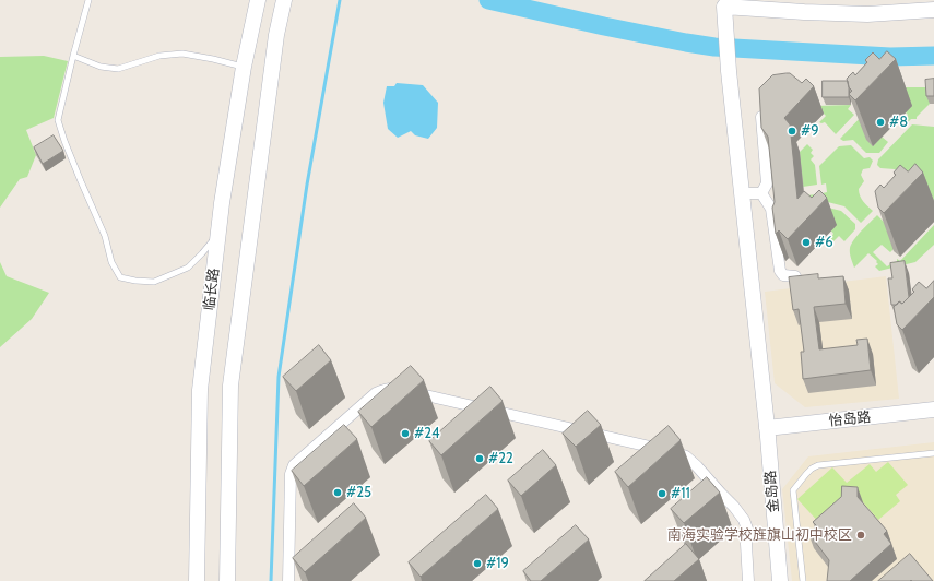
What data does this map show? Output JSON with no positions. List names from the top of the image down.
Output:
{
  "streets": {
    "main road": ["临长路", "怡岛路", "金岛路"]
  },
  "crossings": [
    ["怡岛路", "金岛路"]
  ],
  "places": [
    "#8",
    "#9",
    "#6",
    "#24",
    "#22",
    "#25",
    "#11",
    "南海实验学校旌旗山初中校区",
    "#19"
  ]
}
